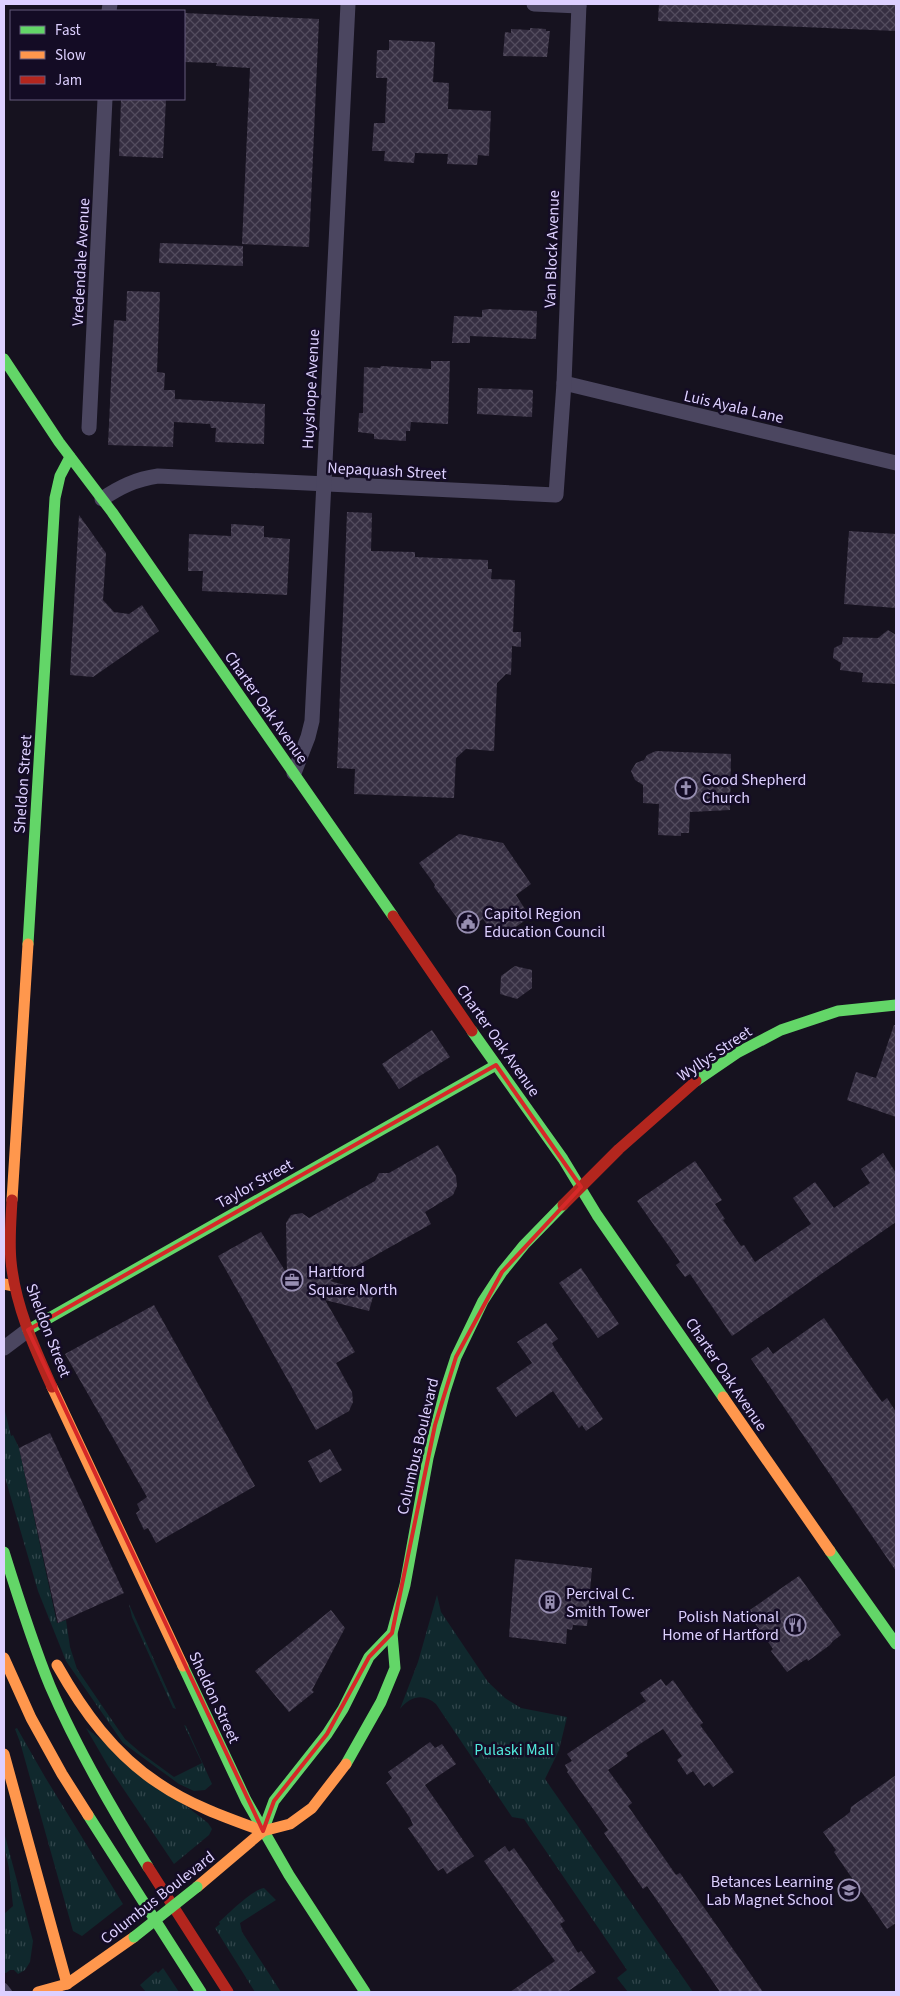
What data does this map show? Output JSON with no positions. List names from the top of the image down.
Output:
{
  "streets": {
    "main road": [
      "Charter Oak Avenue",
      "Sheldon Street",
      "Wyllys Street",
      "Taylor Street",
      "Columbus Boulevard"
    ],
    "street": [
      "Van Block Avenue",
      "Vredendale Avenue",
      "Huyshope Avenue",
      "Luis Ayala Lane",
      "Nepaquash Street"
    ]
  },
  "crossings": [
    ["Van Block Avenue", "Luis Ayala Lane"],
    ["Van Block Avenue", "Nepaquash Street"],
    ["Huyshope Avenue", "Nepaquash Street"],
    ["Huyshope Avenue", "Charter Oak Avenue"],
    ["Nepaquash Street", "Charter Oak Avenue"],
    ["Charter Oak Avenue", "Sheldon Street"],
    ["Charter Oak Avenue", "Wyllys Street"],
    ["Charter Oak Avenue", "Taylor Street"],
    ["Charter Oak Avenue", "Columbus Boulevard"],
    ["Sheldon Street", "Taylor Street"],
    ["Sheldon Street", "Columbus Boulevard"],
    ["Wyllys Street", "Columbus Boulevard"]
  ],
  "parks": ["Pulaski Mall"],
  "places": {
    "church": ["Good Shepherd Church"],
    "public building": ["Capitol Region Education Council"],
    "office": ["Hartford Square North"],
    "building": ["Percival C. Smith Tower"],
    "restaurant": ["Polish National Home of Hartford"],
    "school or university": ["Betances Learning Lab Magnet School"]
  },
  "legend": ["Fast", "Slow", "Jam"]
}
